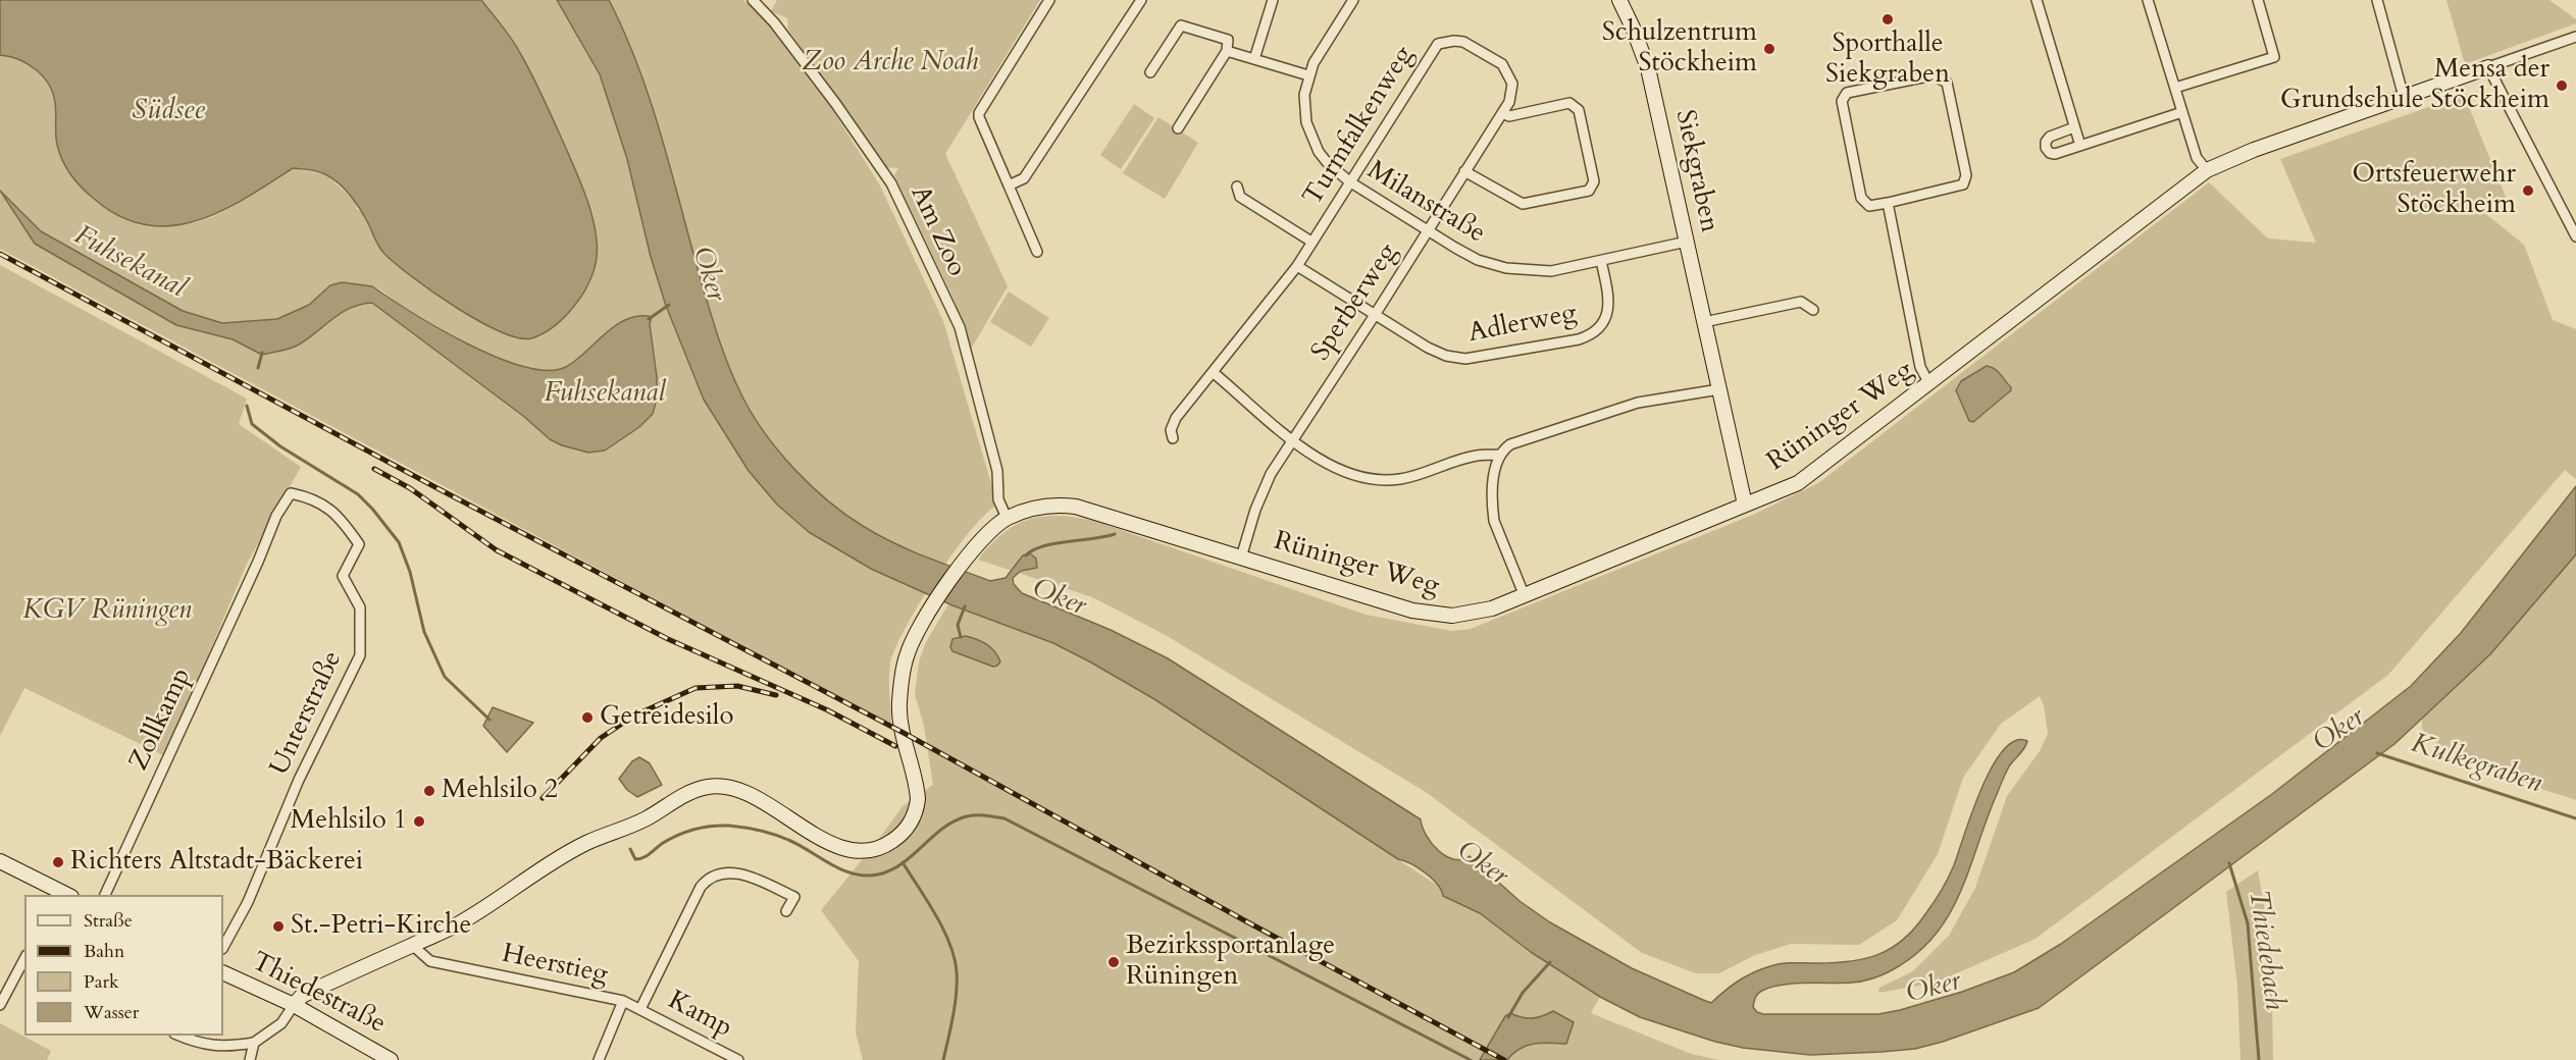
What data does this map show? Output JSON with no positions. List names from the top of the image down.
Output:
{
  "streets": {
    "street": [
      "Turmfalkenweg",
      "Siekgraben",
      "Milanstraße",
      "Am Zoo",
      "Sperberweg",
      "Adlerweg",
      "Rüninger Weg",
      "Unterstraße",
      "Zollkamp",
      "Heerstieg",
      "Thiedestraße",
      "Kamp"
    ]
  },
  "crossings": [
    ["Turmfalkenweg", "Milanstraße"],
    ["Turmfalkenweg", "Sperberweg"],
    ["Turmfalkenweg", "Adlerweg"],
    ["Siekgraben", "Milanstraße"],
    ["Siekgraben", "Rüninger Weg"],
    ["Milanstraße", "Sperberweg"],
    ["Milanstraße", "Adlerweg"],
    ["Am Zoo", "Rüninger Weg"],
    ["Sperberweg", "Adlerweg"],
    ["Sperberweg", "Rüninger Weg"],
    ["Unterstraße", "Zollkamp"],
    ["Heerstieg", "Kamp"]
  ],
  "water": [
    "Südsee",
    "Fuhsekanal",
    "Oker",
    "Kulkegraben",
    "Thiedebach"
  ],
  "parks": ["Zoo Arche Noah", "KGV Rüningen"],
  "places": [
    "Sporthalle Siekgraben",
    "Schulzentrum Stöckheim",
    "Mensa der Grundschule Stöckheim",
    "Ortsfeuerwehr Stöckheim",
    "Getreidesilo",
    "Mehlsilo 2",
    "Mehlsilo 1",
    "Richters Altstadt-Bäckerei",
    "St.-Petri-Kirche",
    "Bezirkssportanlage Rüningen"
  ],
  "legend": [
    "Straße",
    "Bahn",
    "Park",
    "Wasser"
  ]
}
